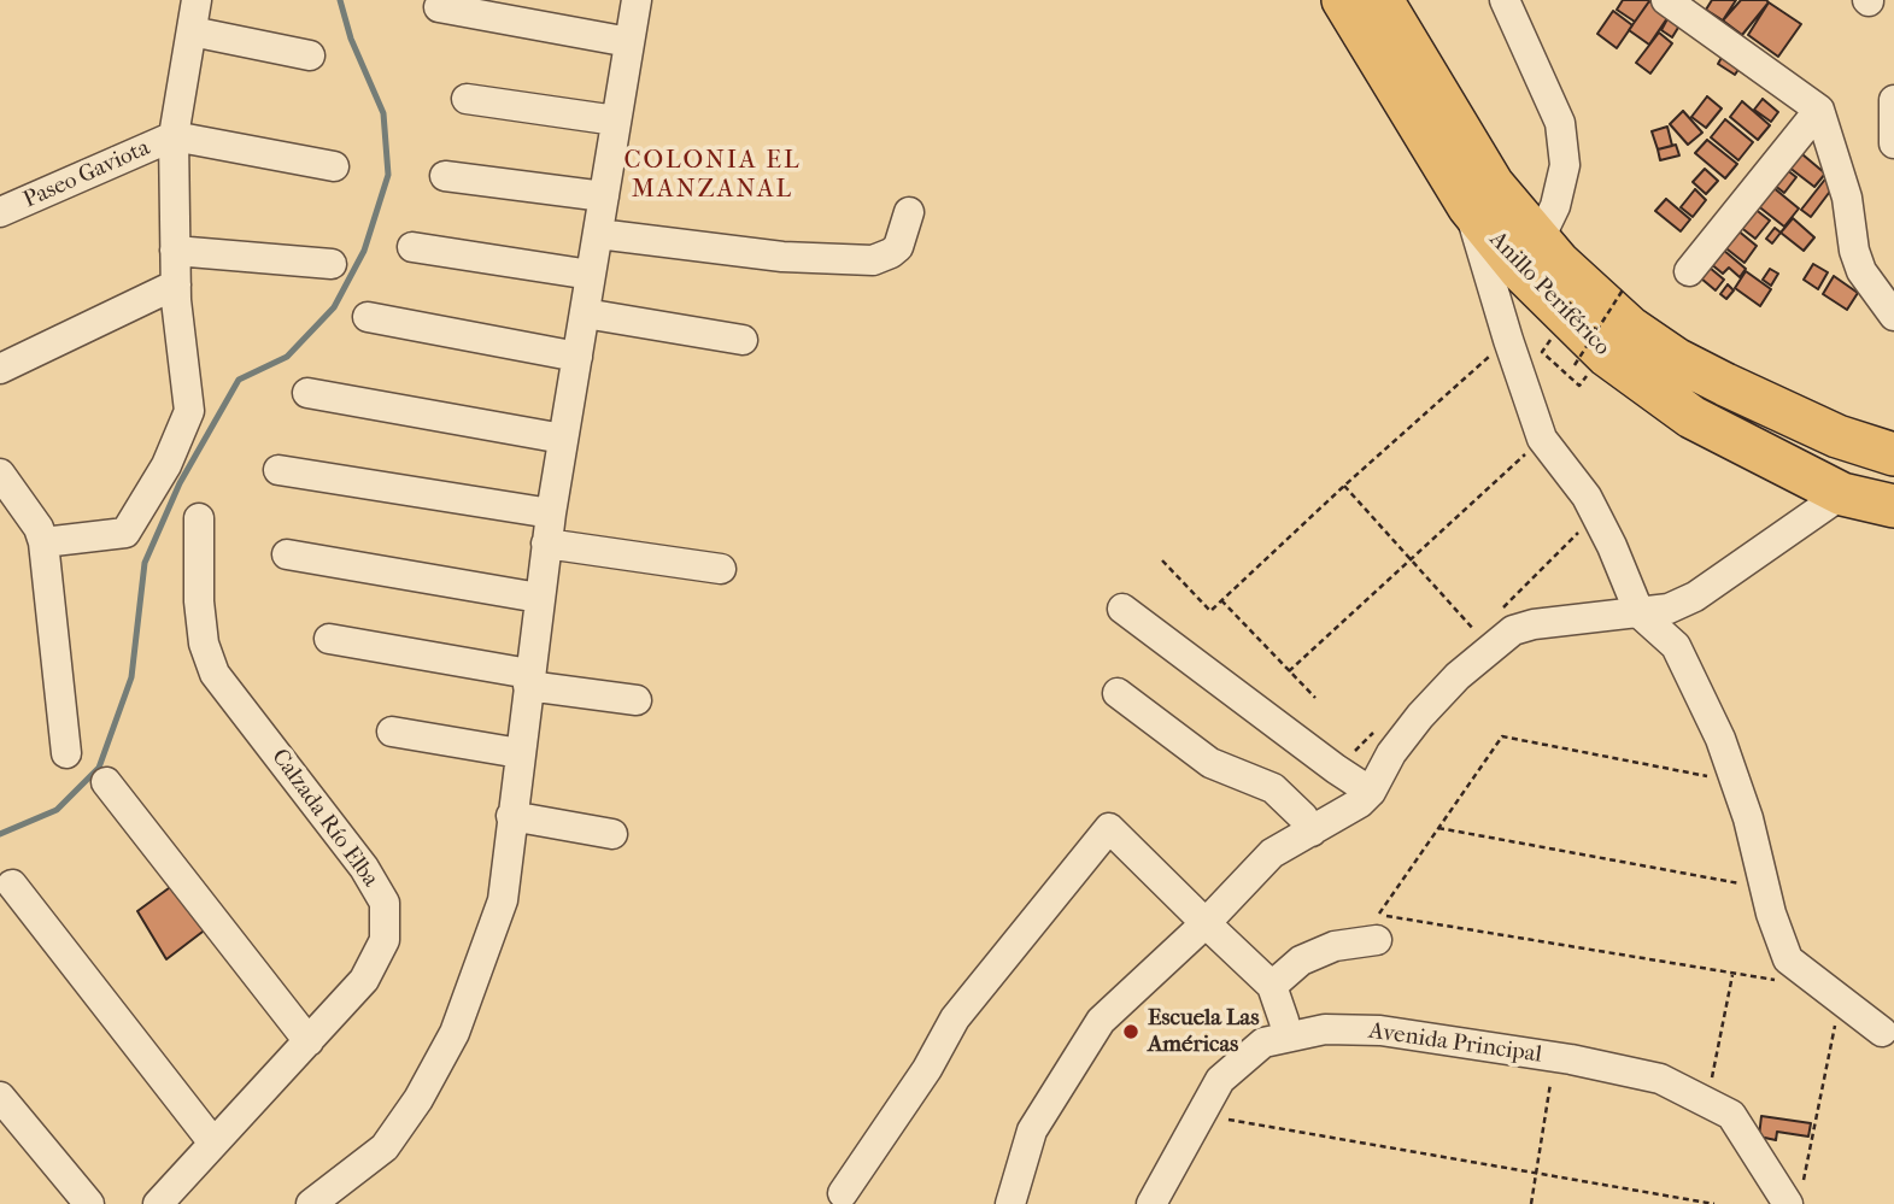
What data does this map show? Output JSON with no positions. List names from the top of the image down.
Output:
{
  "streets": {
    "highway": ["Anillo Periférico"],
    "street": ["Paseo Gaviota", "Calzada Río Elba", "Avenida Principal"]
  },
  "districts": ["COLONIA EL MANZANAL"],
  "places": ["Escuela Las Américas"]
}
